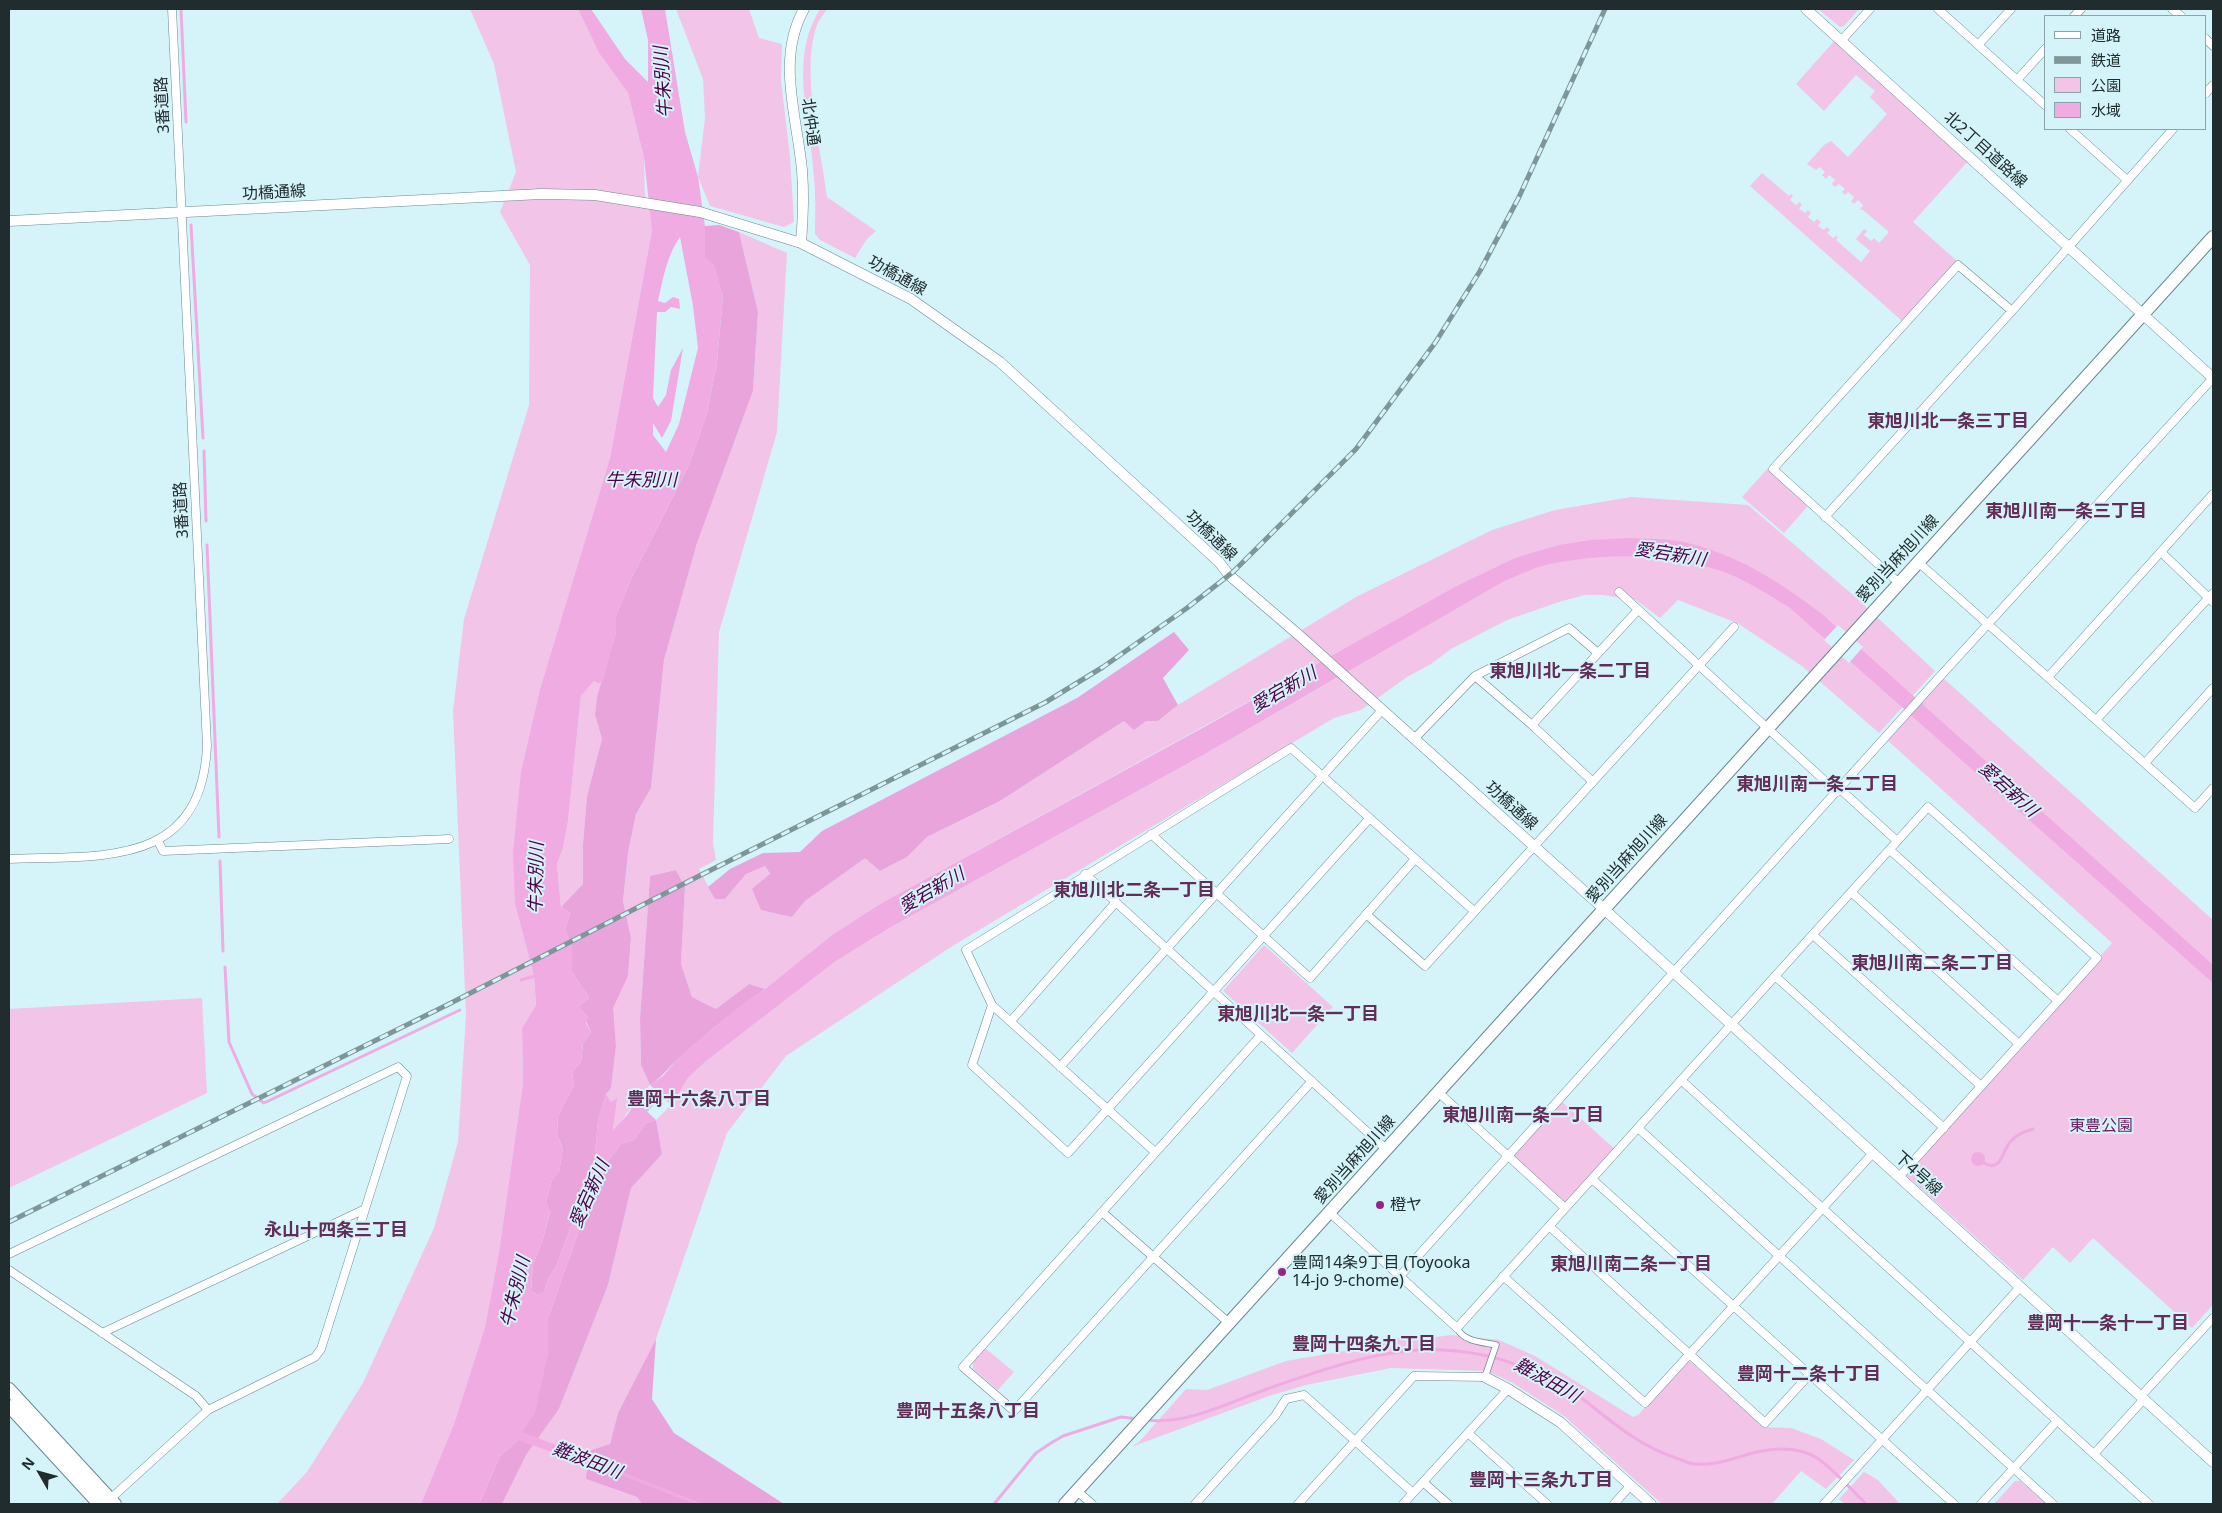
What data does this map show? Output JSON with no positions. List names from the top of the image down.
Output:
{
  "streets": {
    "main road": ["愛別当麻旭川線"],
    "street": [
      "3番道路",
      "北仲通",
      "北2丁目道路線",
      "功橋通線",
      "下4号線"
    ]
  },
  "crossings": [
    ["3番道路", "功橋通線"],
    ["北仲通", "功橋通線"],
    ["北2丁目道路線", "愛別当麻旭川線"],
    ["功橋通線", "愛別当麻旭川線"],
    ["功橋通線", "下4号線"],
    ["愛別当麻旭川線", "下4号線"]
  ],
  "districts": [
    "東旭川北一条三丁目",
    "東旭川南一条三丁目",
    "東旭川北一条二丁目",
    "東旭川南一条二丁目",
    "東旭川北二条一丁目",
    "東旭川南二条二丁目",
    "東旭川北一条一丁目",
    "豊岡十六条八丁目",
    "東旭川南一条一丁目",
    "永山十四条三丁目",
    "東旭川南二条一丁目",
    "豊岡十一条十一丁目",
    "豊岡十四条九丁目",
    "豊岡十二条十丁目",
    "豊岡十五条八丁目",
    "豊岡十三条九丁目"
  ],
  "water": ["牛朱別川", "愛宕新川", "難波田川"],
  "parks": ["東豊公園"],
  "places": ["橙ヤ", "豊岡14条9丁目 (Toyooka 14-jo 9-chome)"],
  "legend": [
    "道路",
    "鉄道",
    "公園",
    "水域"
  ],
  "north": "top left"
}
